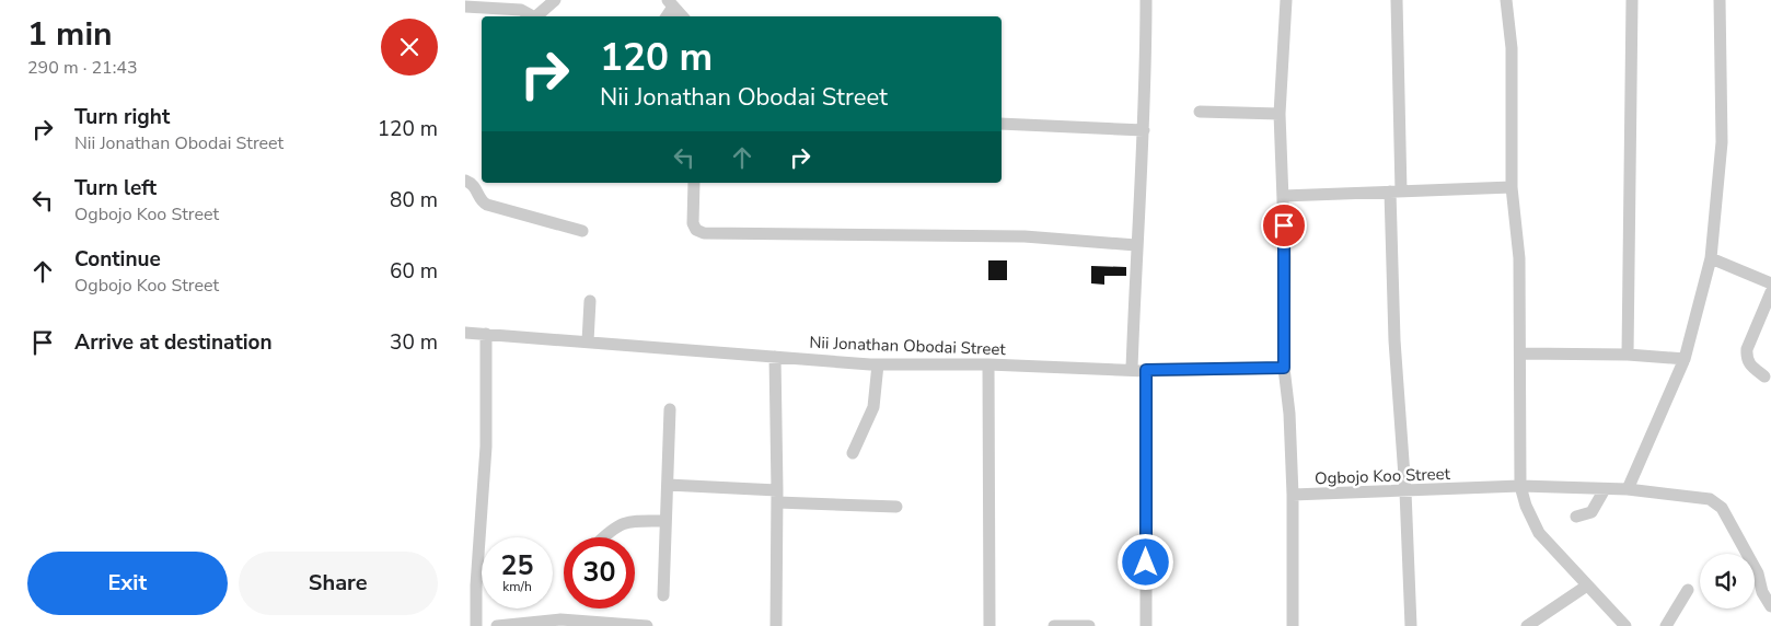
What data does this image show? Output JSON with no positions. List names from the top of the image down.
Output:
{
  "streets": {
    "street": ["Nii Jonathan Obodai Street", "Ogbojo Koo Street"]
  },
  "crossings": [
    ["Nii Jonathan Obodai Street", "Ogbojo Koo Street"]
  ],
  "page": {
    "heading": ["1 min", "290 m · 21:43"],
    "turn": ["120 m", "Nii Jonathan Obodai Street"],
    "list": [
      {
        "name": "Turn right",
        "note": "Nii Jonathan Obodai Street",
        "value": "120 m"
      },
      {
        "name": "Turn left",
        "note": "Ogbojo Koo Street",
        "value": "80 m"
      },
      {
        "name": "Continue",
        "note": "Ogbojo Koo Street",
        "value": "60 m"
      },
      {
        "name": "Arrive at destination",
        "value": "30 m"
      }
    ],
    "speed": "25 km/h",
    "limit": "30",
    "buttons": ["Exit", "Share"]
  }
}
